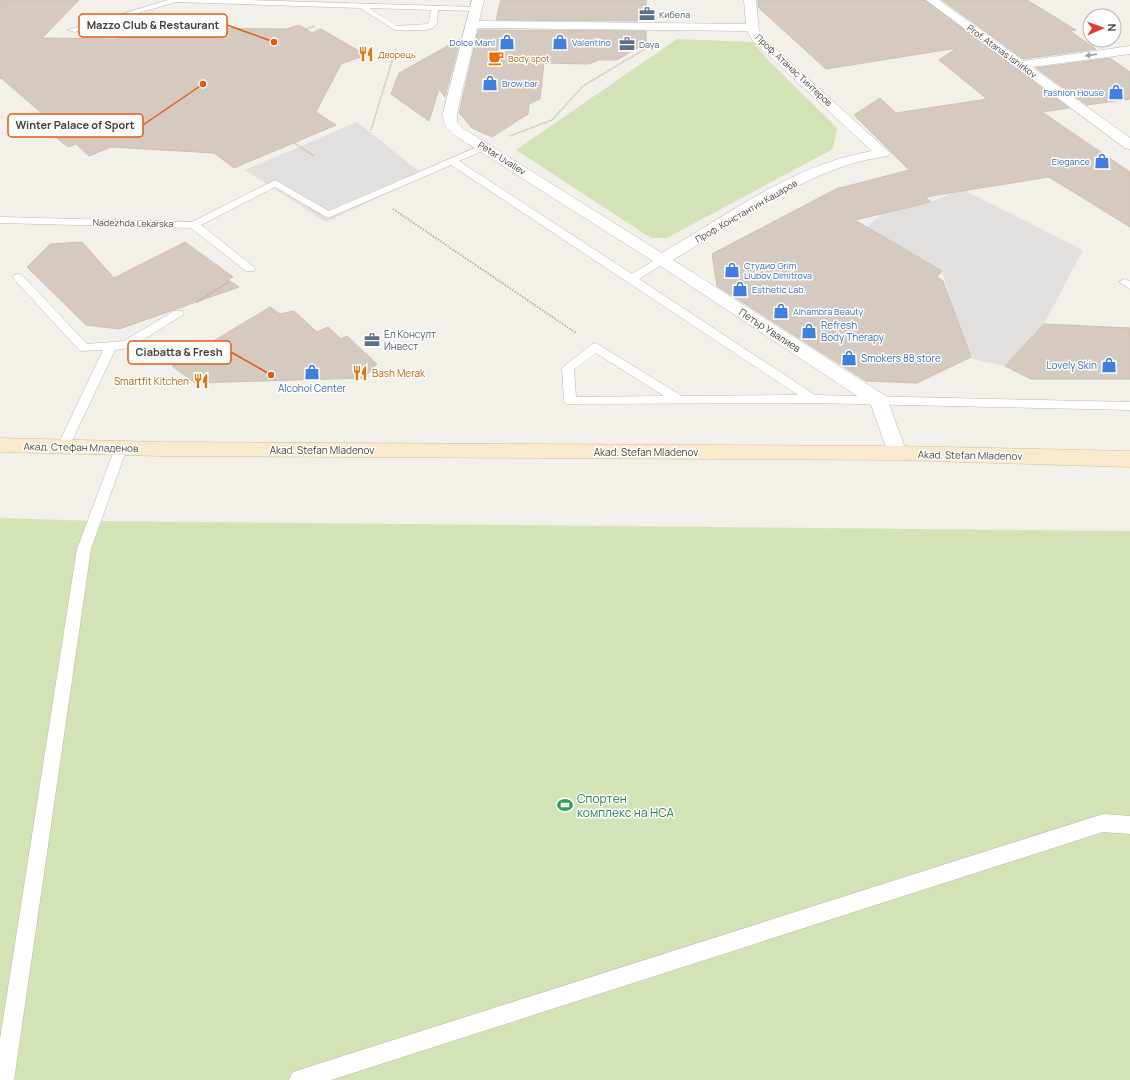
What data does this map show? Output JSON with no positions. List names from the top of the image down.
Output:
{
  "streets": {
    "street": [
      "Prof. Atanas Ishirkov",
      "Проф. Атанас Тинтеров",
      "Petar Uvaliev",
      "Проф. Константин Кацаров",
      "Петър Увалиев",
      "Акад. Стефан Младенов",
      "Akad. Stefan Mladenov"
    ],
    "lane": ["Nadezhda Lekarska"]
  },
  "crossings": [
    ["Проф. Атанас Тинтеров", "Проф. Константин Кацаров"],
    ["Petar Uvaliev", "Проф. Константин Кацаров"],
    ["Petar Uvaliev", "Петър Увалиев"],
    ["Проф. Константин Кацаров", "Петър Увалиев"],
    ["Акад. Стефан Младенов", "Akad. Stefan Mladenov"]
  ],
  "places": {
    "office": ["Кибела", "Daya", "Ел Консулт Инвест"],
    "other": ["Mazzo Club & Restaurant", "Winter Palace of Sport", "Ciabatta & Fresh"],
    "shop": [
      "Dolce Mani",
      "Valentino",
      "Brow bar",
      "Fashion House",
      "Elegance",
      "Студио Grim Liubov Dimitrova",
      "Esthetic Lab.",
      "Alhambra Beauty",
      "Refresh Body Therapy",
      "Smokers 88 store",
      "Lovely Skin",
      "Alcohol Center"
    ],
    "restaurant": ["Дворець", "Bash Merak", "Smartfit Kitchen"],
    "cafe": ["Body spot"],
    "sports": ["Спортен комплекс на НСА"]
  },
  "north": "right"
}
